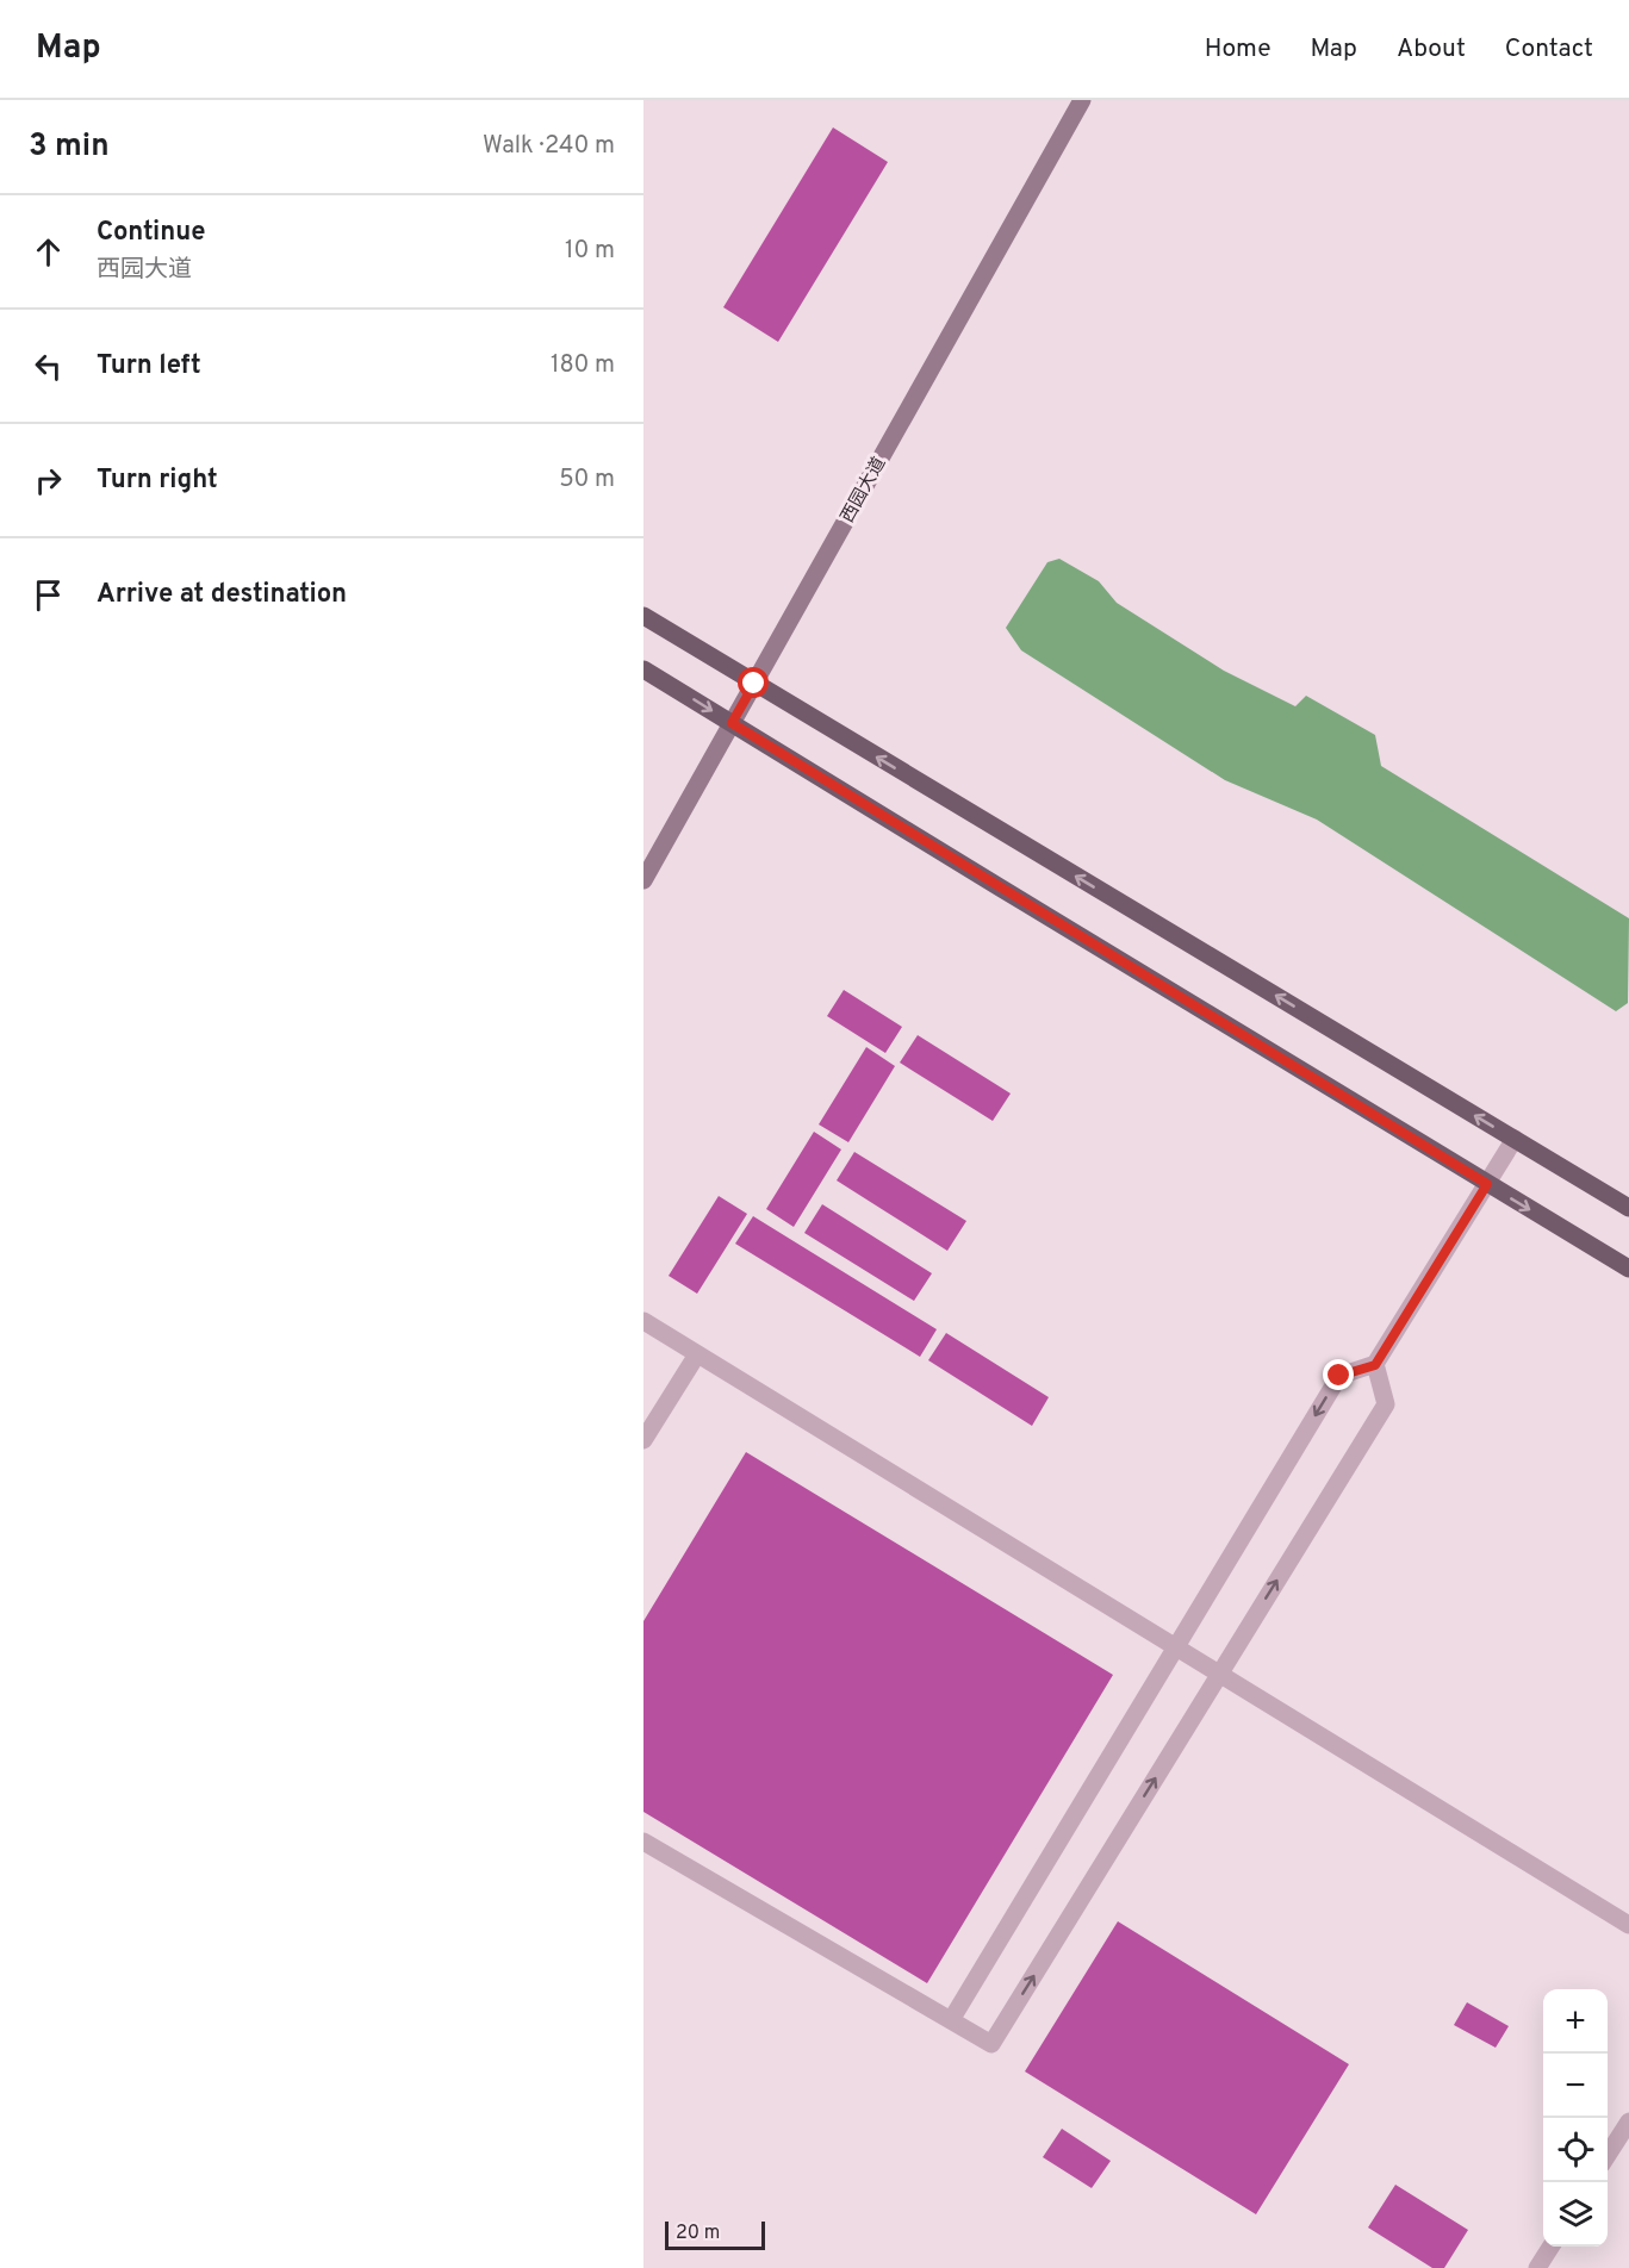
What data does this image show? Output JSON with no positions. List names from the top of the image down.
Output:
{
  "streets": {
    "street": ["西园大道"]
  },
  "scale_bar": "20 m",
  "page": {
    "header": "Map",
    "nav": [
      "Home",
      "Map",
      "About",
      "Contact"
    ],
    "heading": ["3 min", "Walk · 240 m"],
    "list": [
      ["Continue", "西园大道", "10 m"],
      ["Turn left", "180 m"],
      ["Turn right", "50 m"],
      "Arrive at destination"
    ],
    "map_buttons": ["+", "−"],
    "scale": "20 m"
  }
}
